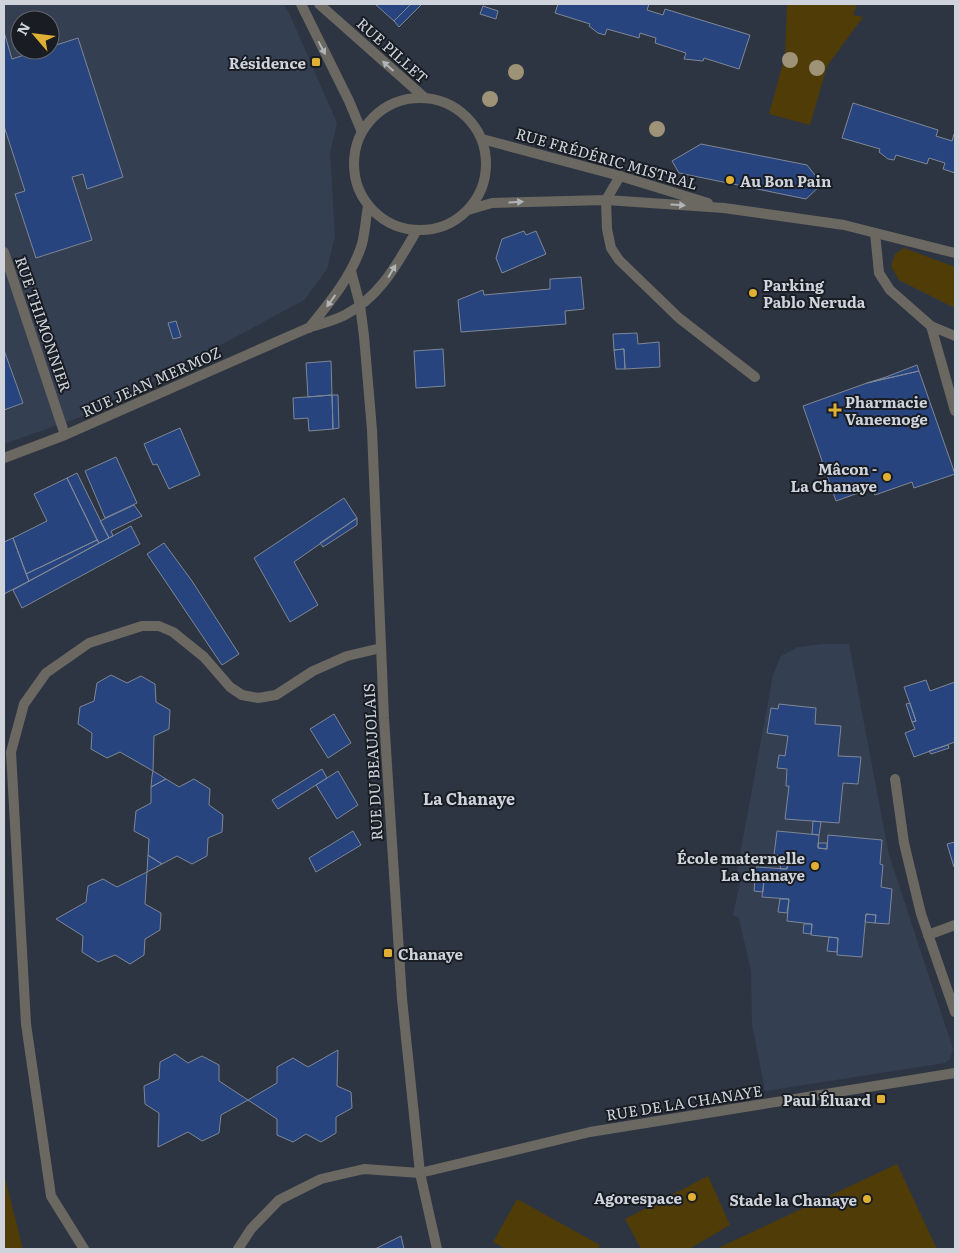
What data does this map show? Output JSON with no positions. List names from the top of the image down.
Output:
{
  "streets": {
    "street": [
      "RUE PILLET",
      "RUE FRÉDÉRIC MISTRAL",
      "RUE THIMONNIER",
      "RUE JEAN MERMOZ",
      "RUE DU BEAUJOLAIS",
      "RUE DE LA CHANAYE"
    ]
  },
  "crossings": [
    ["RUE PILLET", "RUE FRÉDÉRIC MISTRAL"],
    ["RUE PILLET", "RUE JEAN MERMOZ"],
    ["RUE FRÉDÉRIC MISTRAL", "RUE JEAN MERMOZ"],
    ["RUE THIMONNIER", "RUE JEAN MERMOZ"],
    ["RUE JEAN MERMOZ", "RUE DU BEAUJOLAIS"],
    ["RUE DU BEAUJOLAIS", "RUE DE LA CHANAYE"]
  ],
  "districts": ["La Chanaye"],
  "places": {
    "transit": ["Résidence", "Chanaye", "Paul Éluard"],
    "other": [
      "Au Bon Pain",
      "Parking Pablo Neruda",
      "Mâcon - La Chanaye",
      "École maternelle La chanaye",
      "Agorespace",
      "Stade la Chanaye"
    ],
    "health": ["Pharmacie Vaneenoge"]
  },
  "north": "top left"
}
